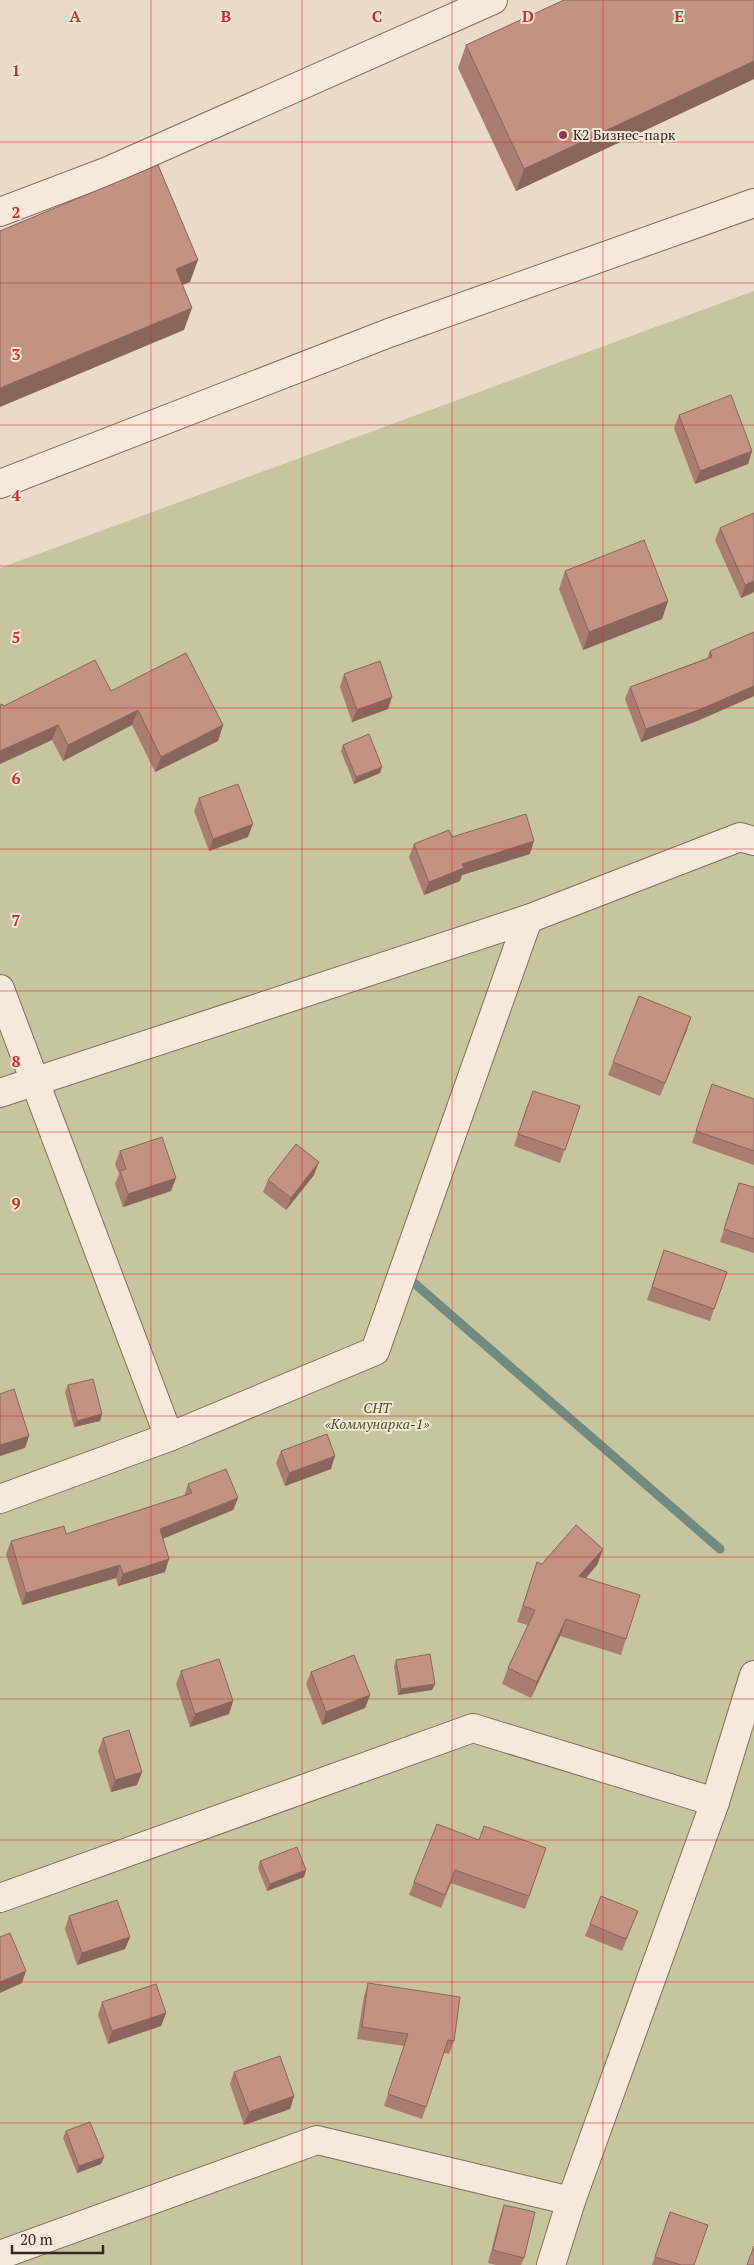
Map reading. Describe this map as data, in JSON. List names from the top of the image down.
{
  "parks": ["СНТ «Коммунарка-1»"],
  "places": ["К2 Бизнес-парк"],
  "scale_bar": "20 m",
  "grid": {
    "columns": [
      "A",
      "B",
      "C",
      "D",
      "E"
    ],
    "rows": [
      "1",
      "2",
      "3",
      "4",
      "5",
      "6",
      "7",
      "8",
      "9"
    ]
  }
}
